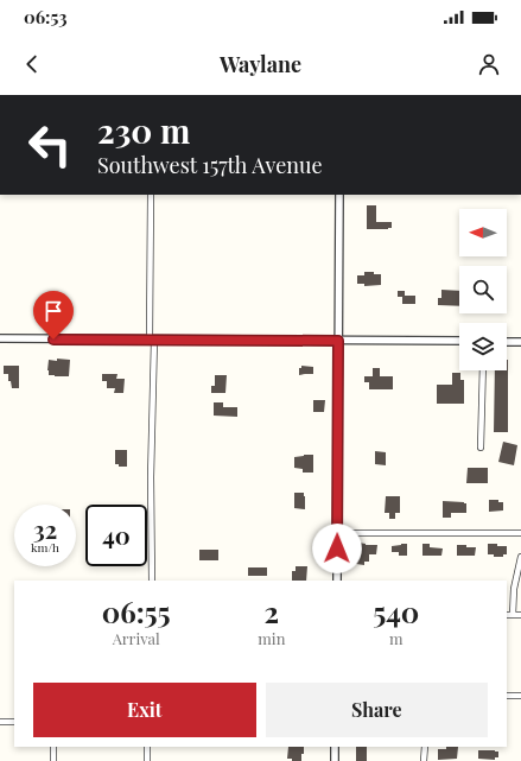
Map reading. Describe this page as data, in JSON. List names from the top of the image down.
{
  "north": "left",
  "page": {
    "status": "06:53",
    "header": "Waylane",
    "turn": ["230 m", "Southwest 157th Avenue"],
    "speed": "32 km/h",
    "limit": "40",
    "eta": [
      "06:55",
      "Arrival",
      "2",
      "min",
      "540",
      "m"
    ],
    "buttons": ["Exit", "Share"]
  }
}
